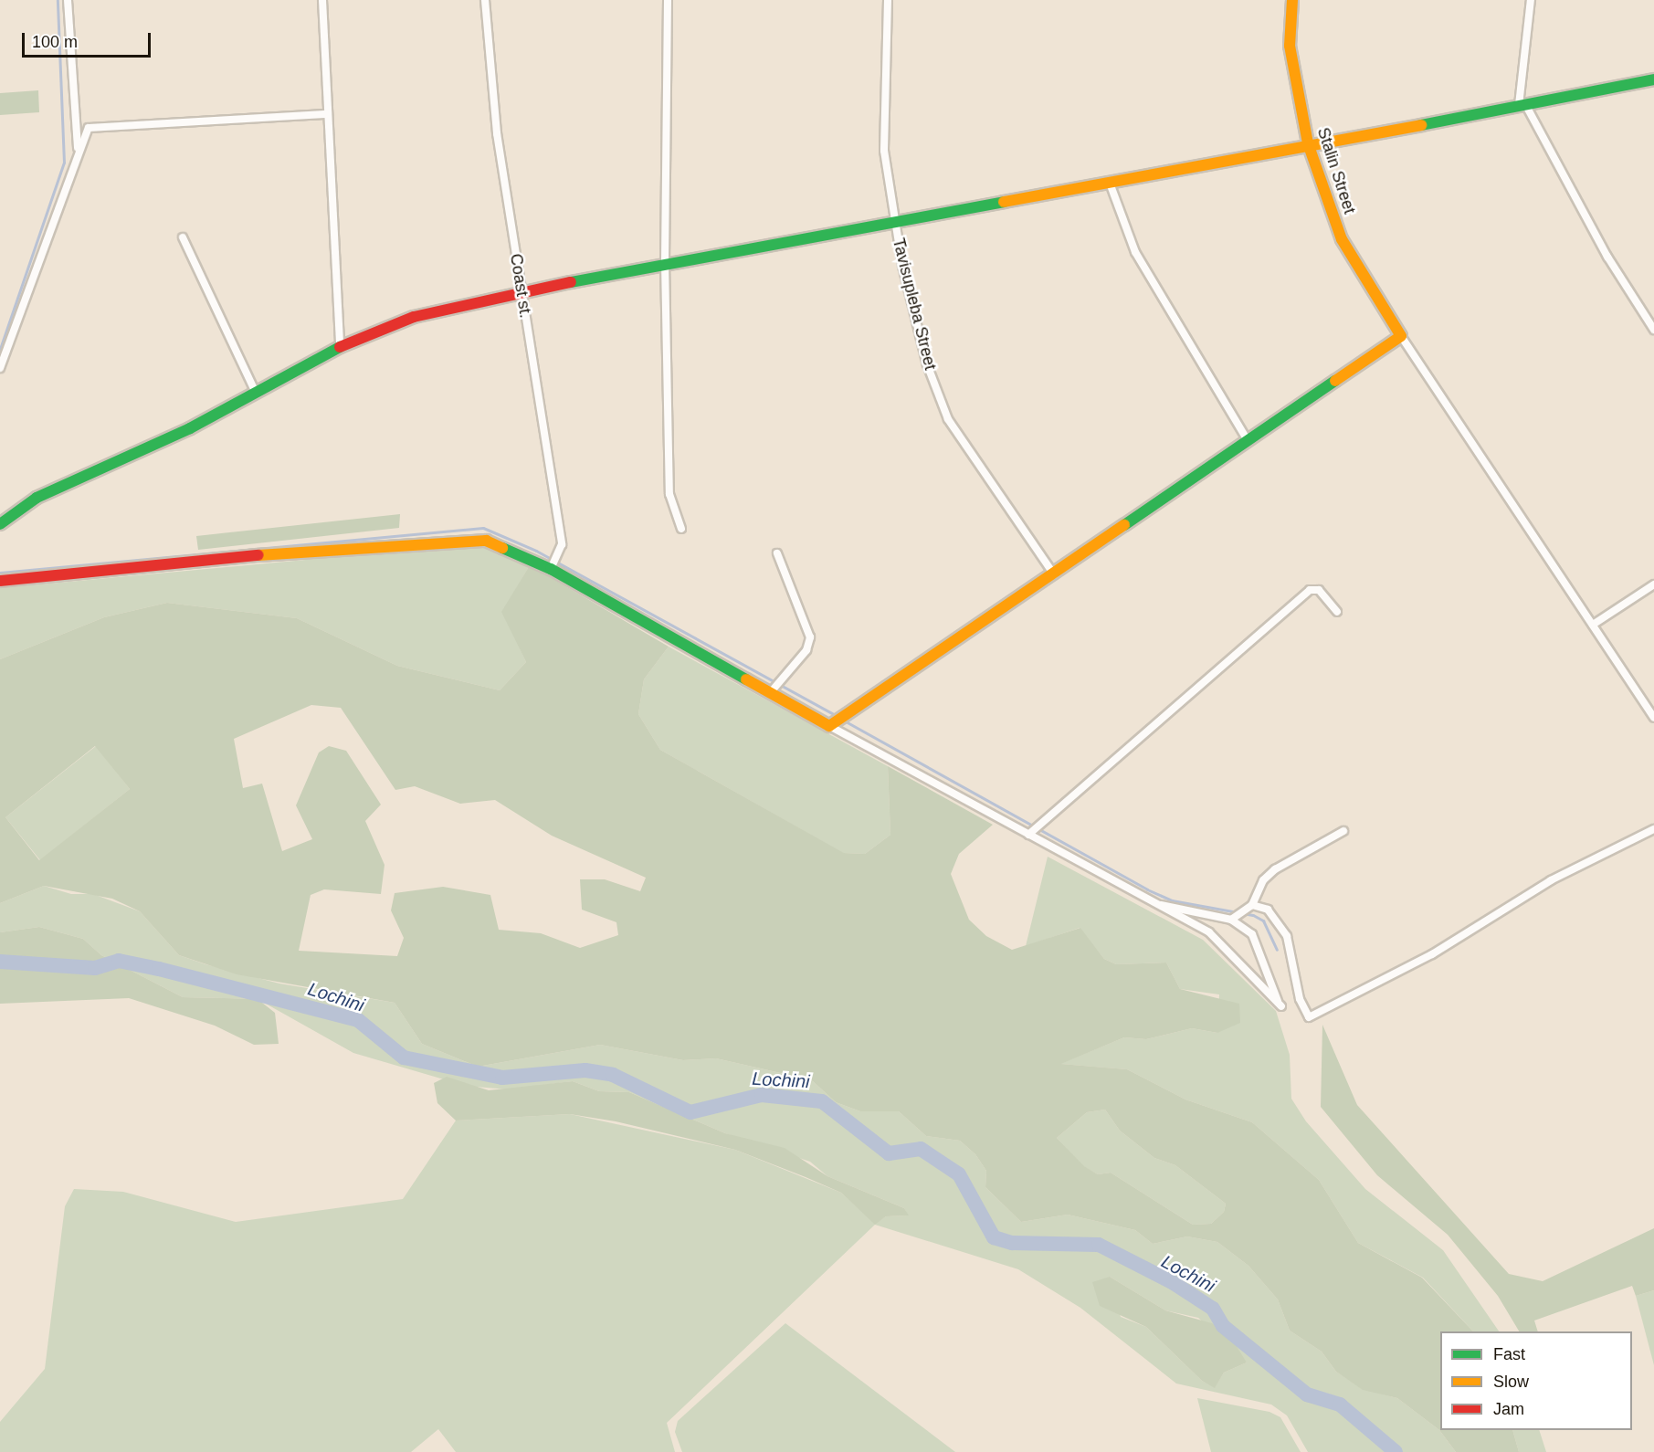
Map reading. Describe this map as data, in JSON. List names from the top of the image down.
{
  "streets": {
    "street": ["Stalin Street", "Coast st.", "Tavisupleba Street"]
  },
  "water": ["Lochini"],
  "legend": ["Fast", "Slow", "Jam"],
  "scale_bar": "100 m"
}
